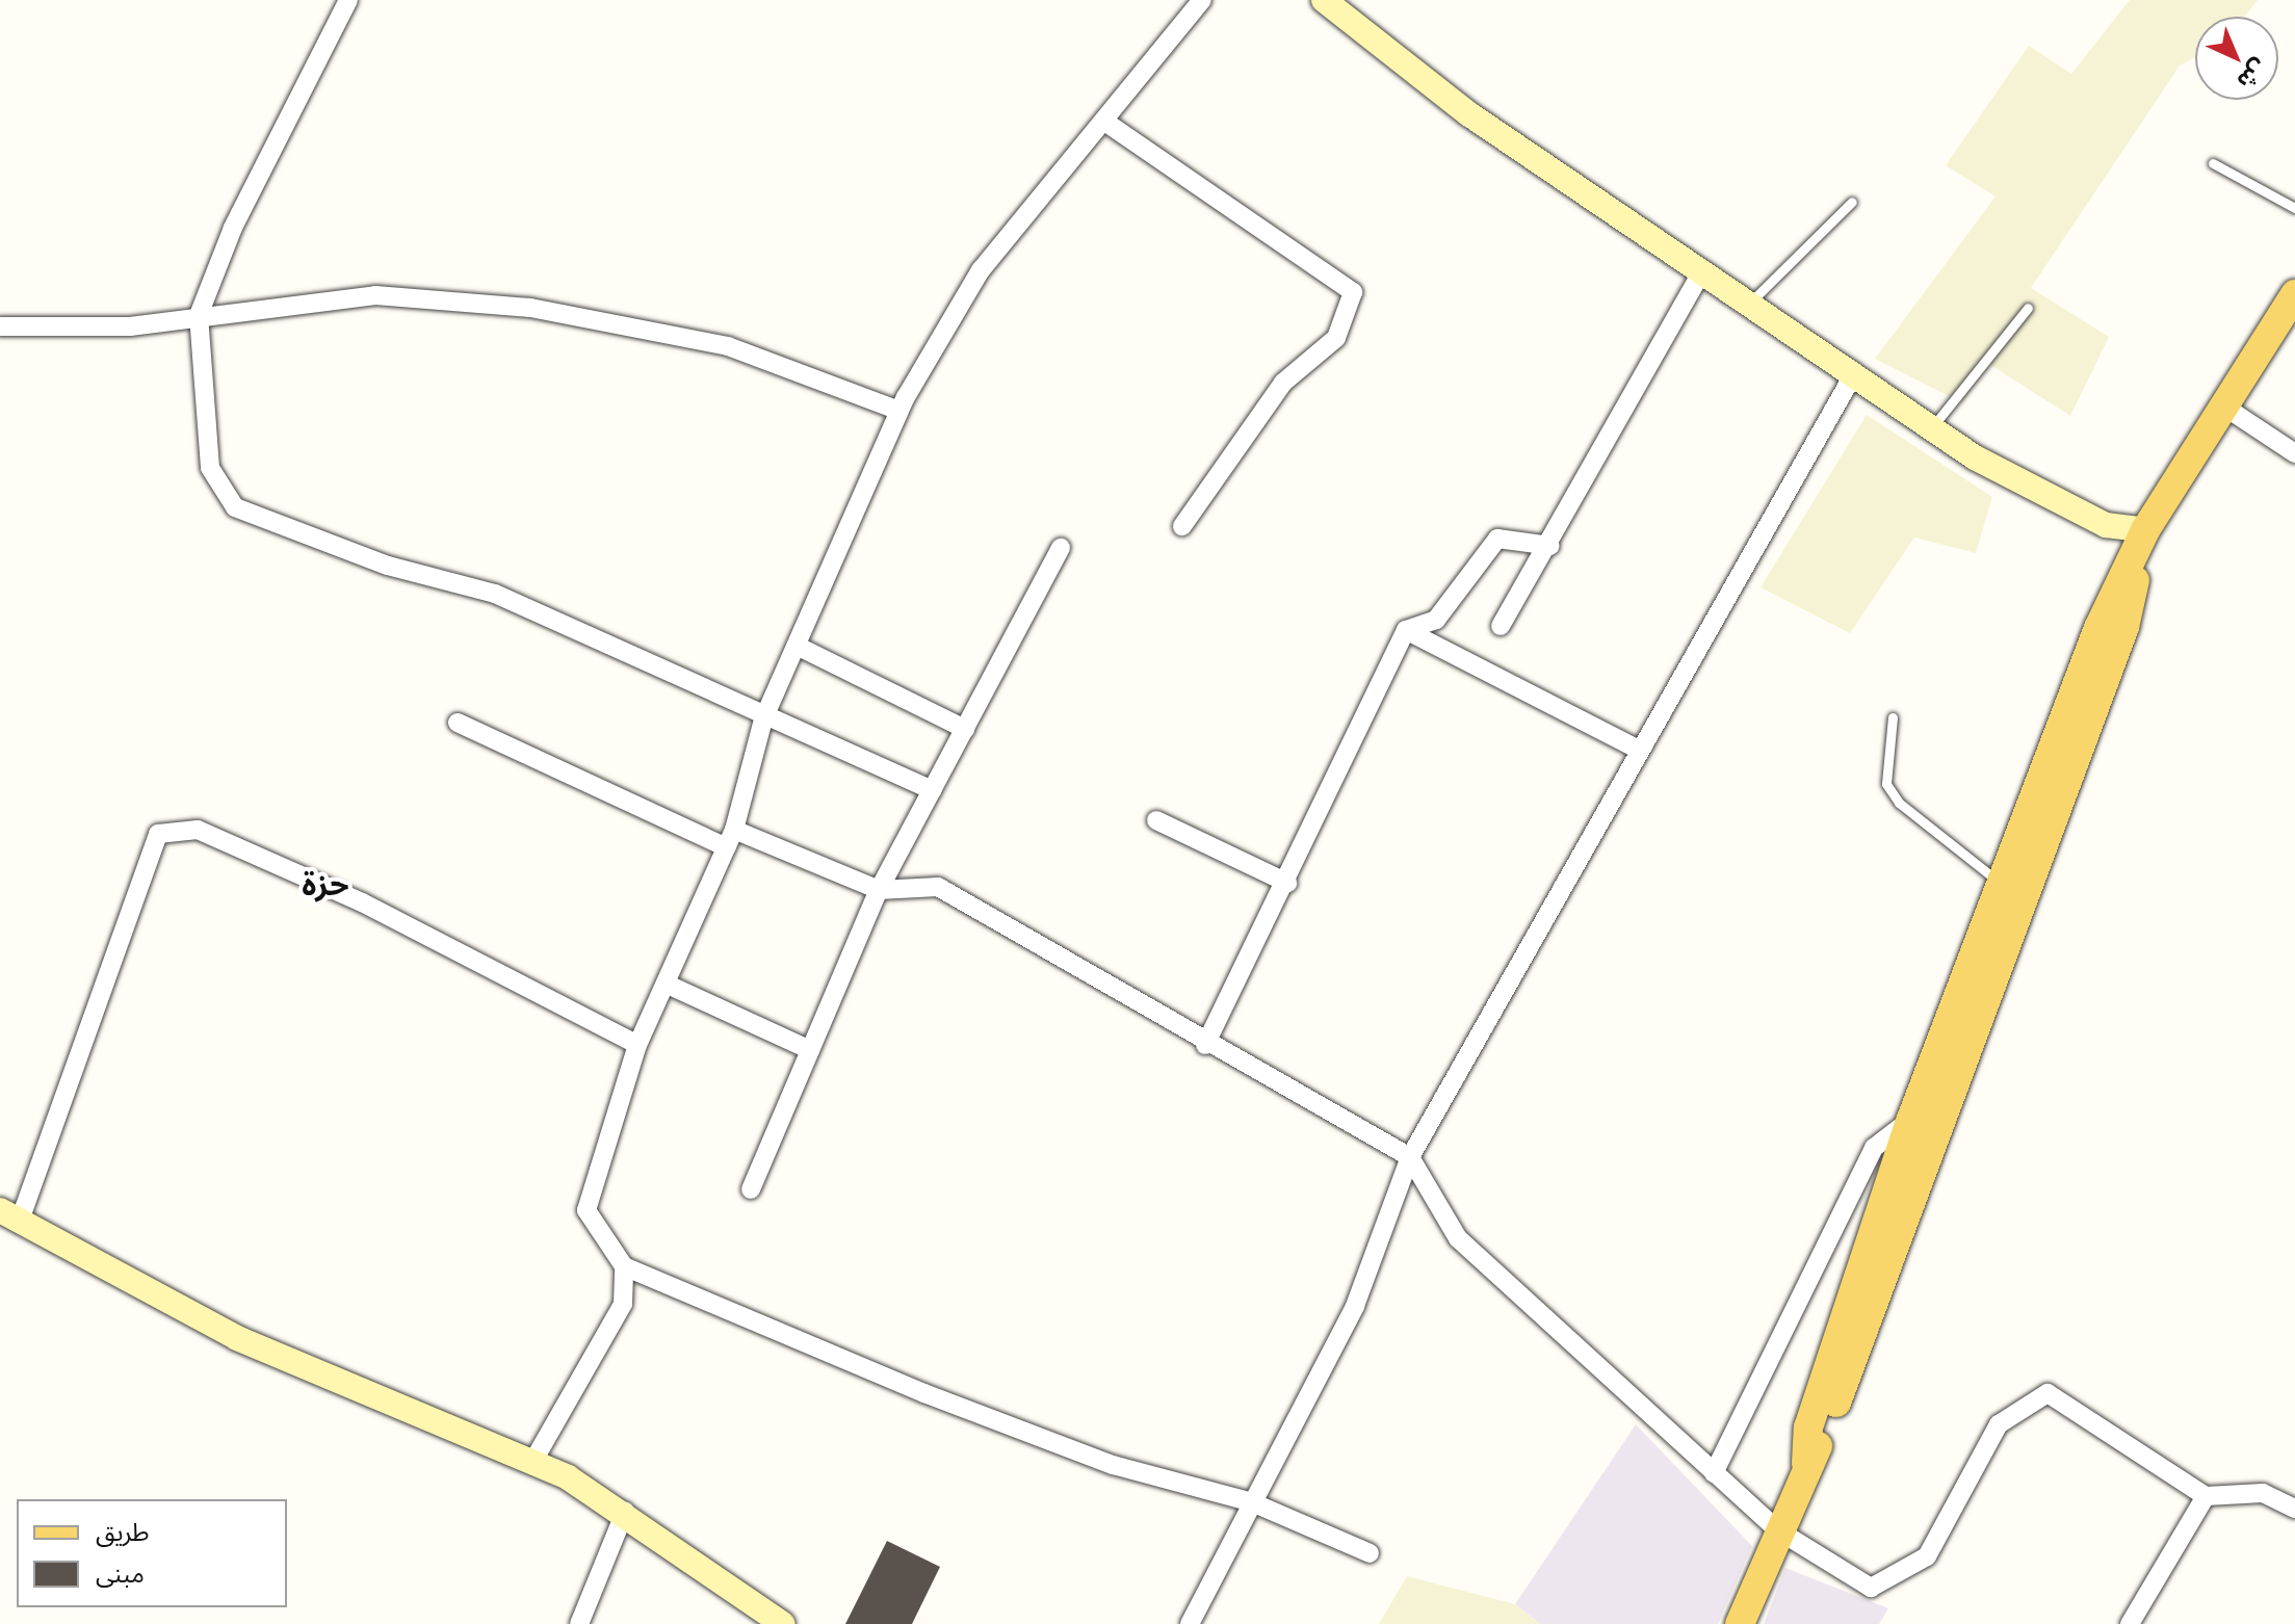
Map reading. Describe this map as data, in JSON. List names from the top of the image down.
{
  "districts": ["حزة"],
  "legend": ["طريق", "مبنى"],
  "north": "bottom right"
}
